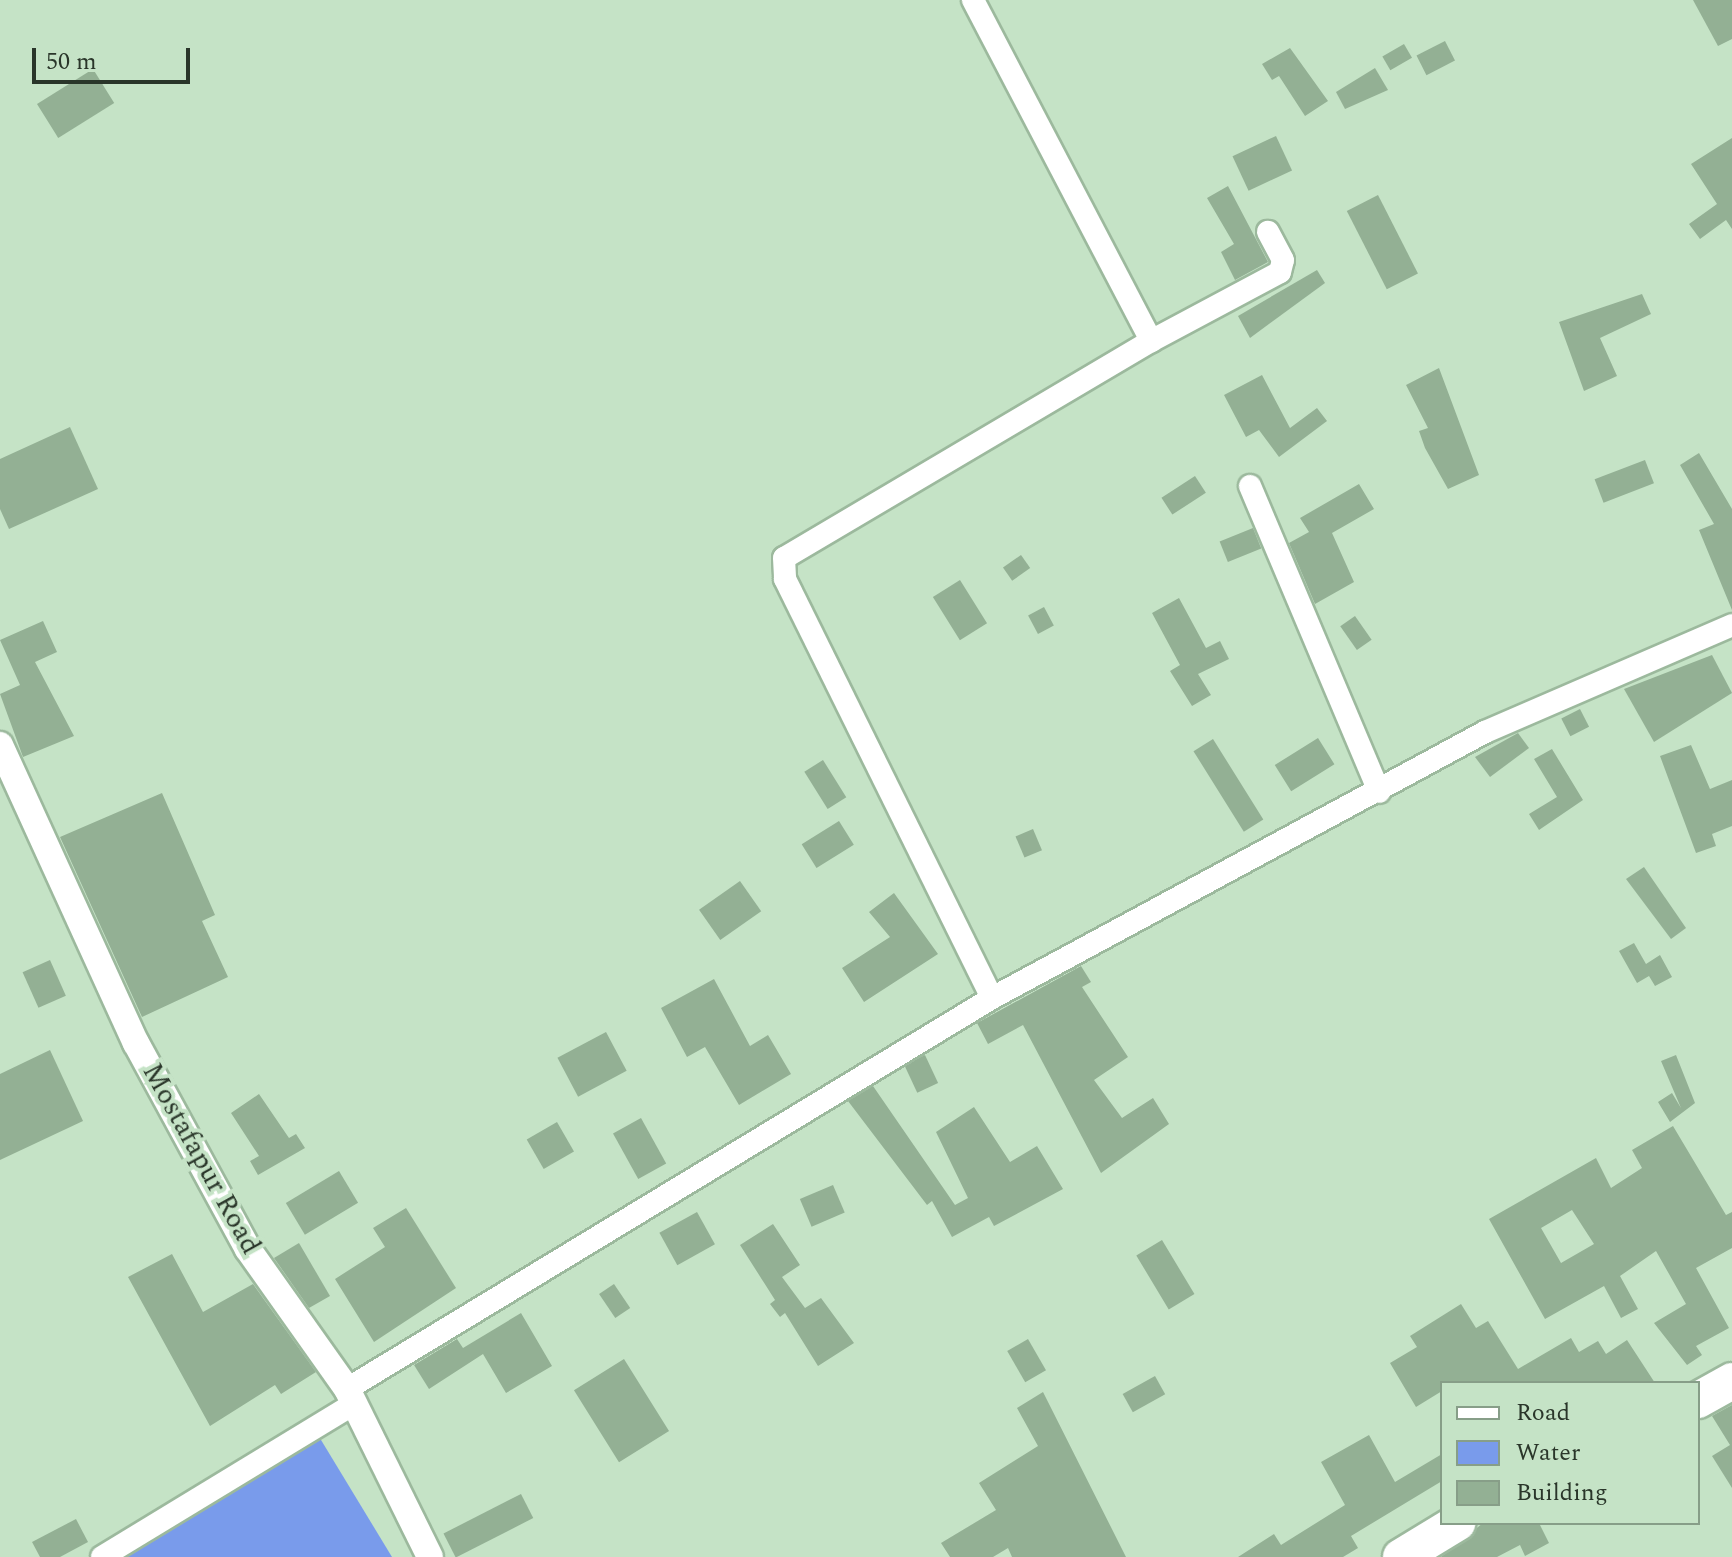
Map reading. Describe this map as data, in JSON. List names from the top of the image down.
{
  "streets": {
    "street": ["Mostafapur Road"]
  },
  "legend": ["Road", "Water", "Building"],
  "scale_bar": "50 m"
}
